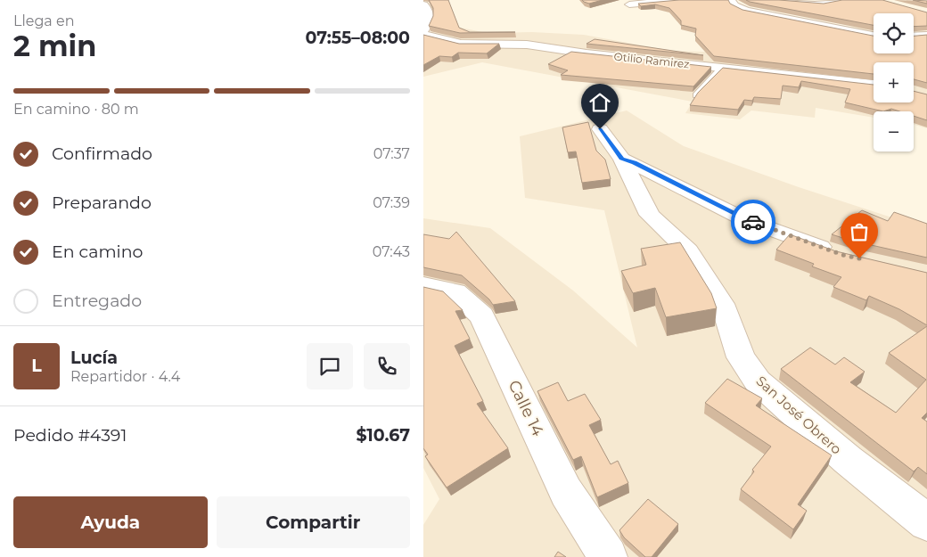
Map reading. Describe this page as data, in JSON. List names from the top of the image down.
{
  "streets": {
    "street": ["Otilio Ramirez", "Calle 14", "San José Obrero"]
  },
  "page": {
    "heading": ["2 min", "Llega en", "07:55–08:00"],
    "panel": [
      "Lucía",
      "Repartidor · 4.4",
      "Pedido #4391",
      "$10.67"
    ],
    "map_buttons": ["+", "−"],
    "bar": "En camino · 80 m",
    "list": [
      ["Confirmado", "07:37"],
      ["Preparando", "07:39"],
      ["En camino", "07:43"],
      "Entregado"
    ],
    "round": "L",
    "buttons": ["Ayuda", "Compartir"]
  }
}
